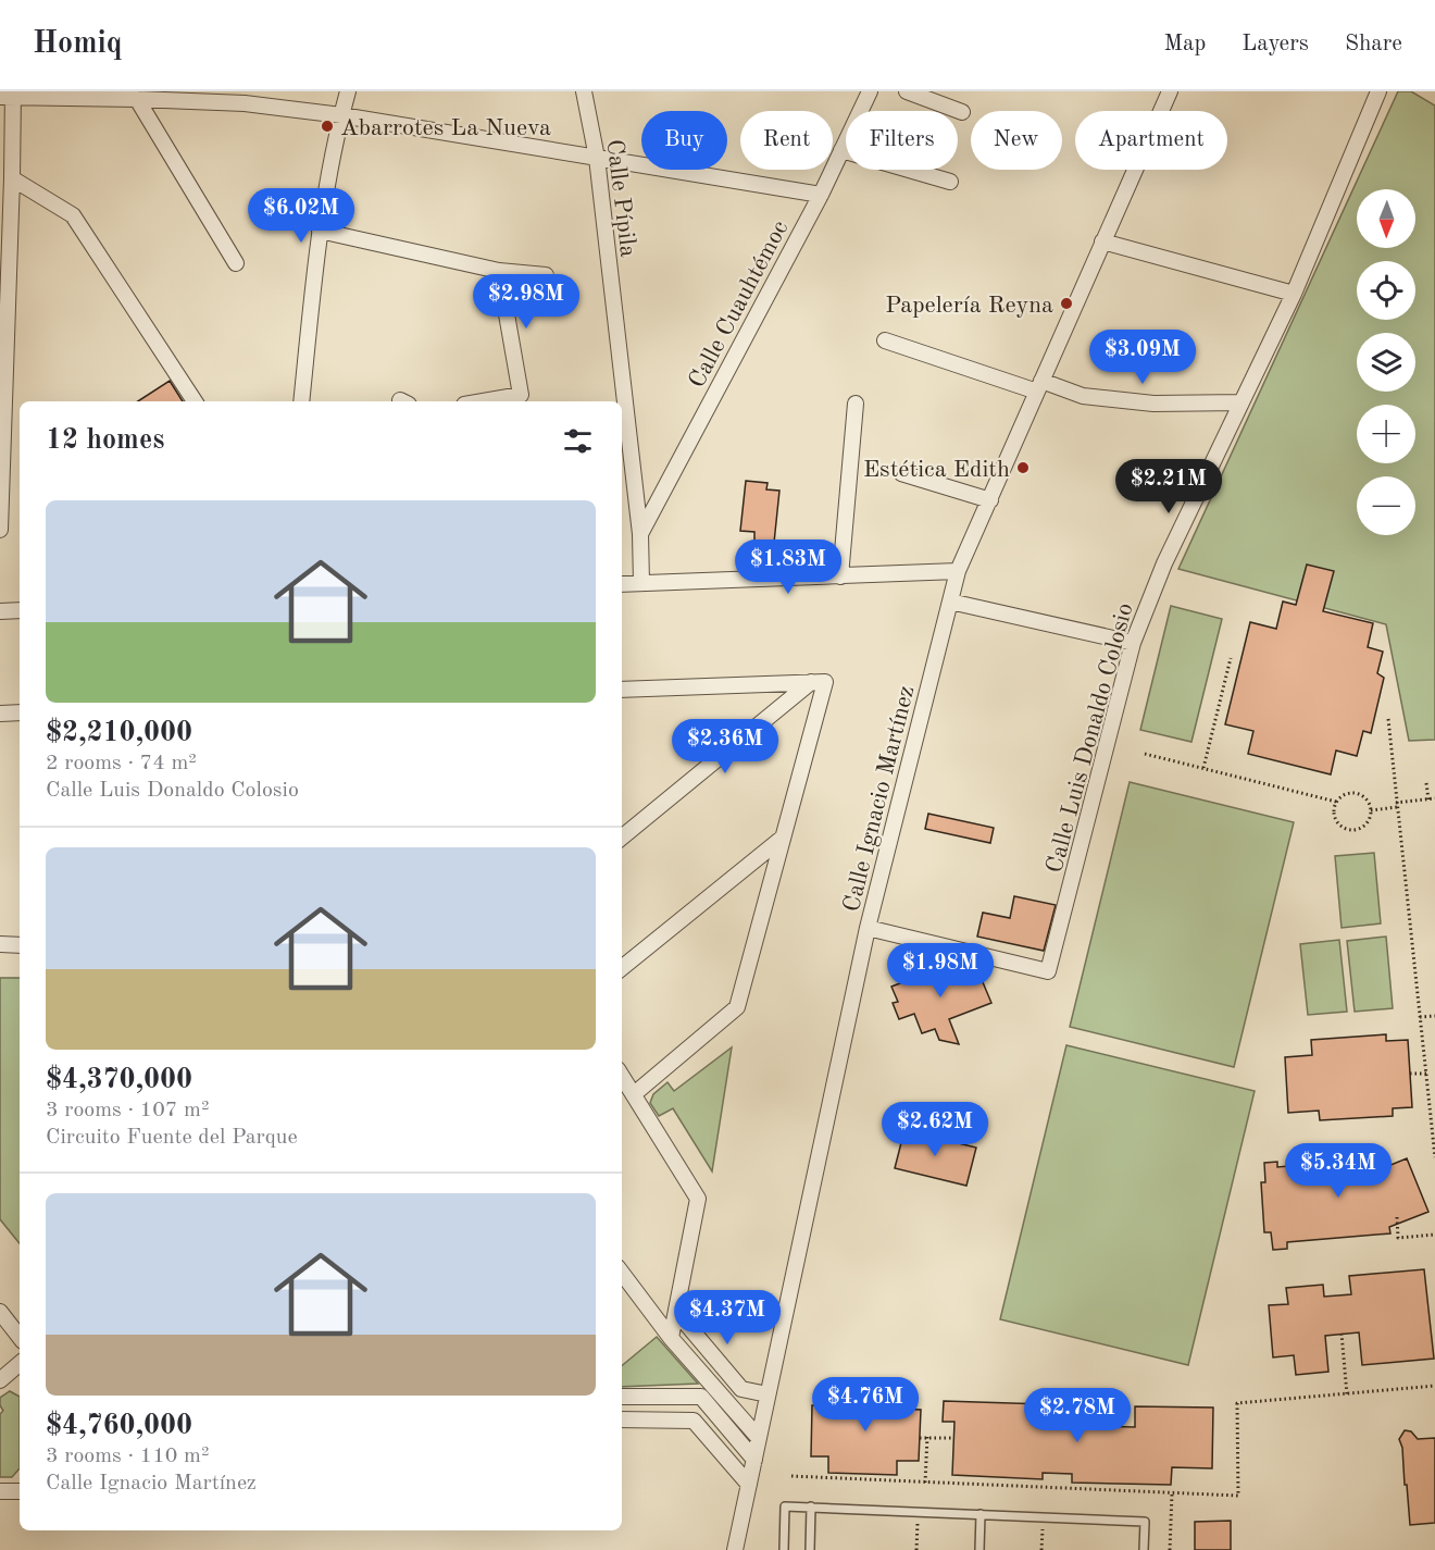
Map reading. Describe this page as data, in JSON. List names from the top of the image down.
{
  "streets": {
    "street": [
      "Calle Pípila",
      "Calle Cuauhtémoc",
      "Calle Luis Donaldo Colosio",
      "Calle Ignacio Martínez"
    ]
  },
  "crossings": [
    ["Calle Pípila", "Calle Cuauhtémoc"],
    ["Calle Luis Donaldo Colosio", "Calle Ignacio Martínez"]
  ],
  "places": ["Abarrotes La Nueva", "Papelería Reyna", "Estética Edith"],
  "north": "bottom",
  "page": {
    "header": "Homiq",
    "nav": ["Map", "Layers", "Share"],
    "chip": [
      "Buy",
      "Rent",
      "Filters",
      "New",
      "Apartment"
    ],
    "price": [
      "$6.02M",
      "$2.98M",
      "$3.09M",
      "$2.21M",
      "$1.83M",
      "$2.36M",
      "$1.98M",
      "$2.62M",
      "$5.34M",
      "$4.37M",
      "$4.76M",
      "$2.78M"
    ],
    "map_buttons": ["+", "−"],
    "heading": "12 homes",
    "list": [
      {
        "name": "$2,210,000",
        "note": "2 rooms · 74 m² · Calle Luis Donaldo Colosio"
      },
      {
        "name": "$4,370,000",
        "note": "3 rooms · 107 m² · Circuito Fuente del Parque"
      },
      {
        "name": "$4,760,000",
        "note": "3 rooms · 110 m² · Calle Ignacio Martínez"
      }
    ]
  }
}
